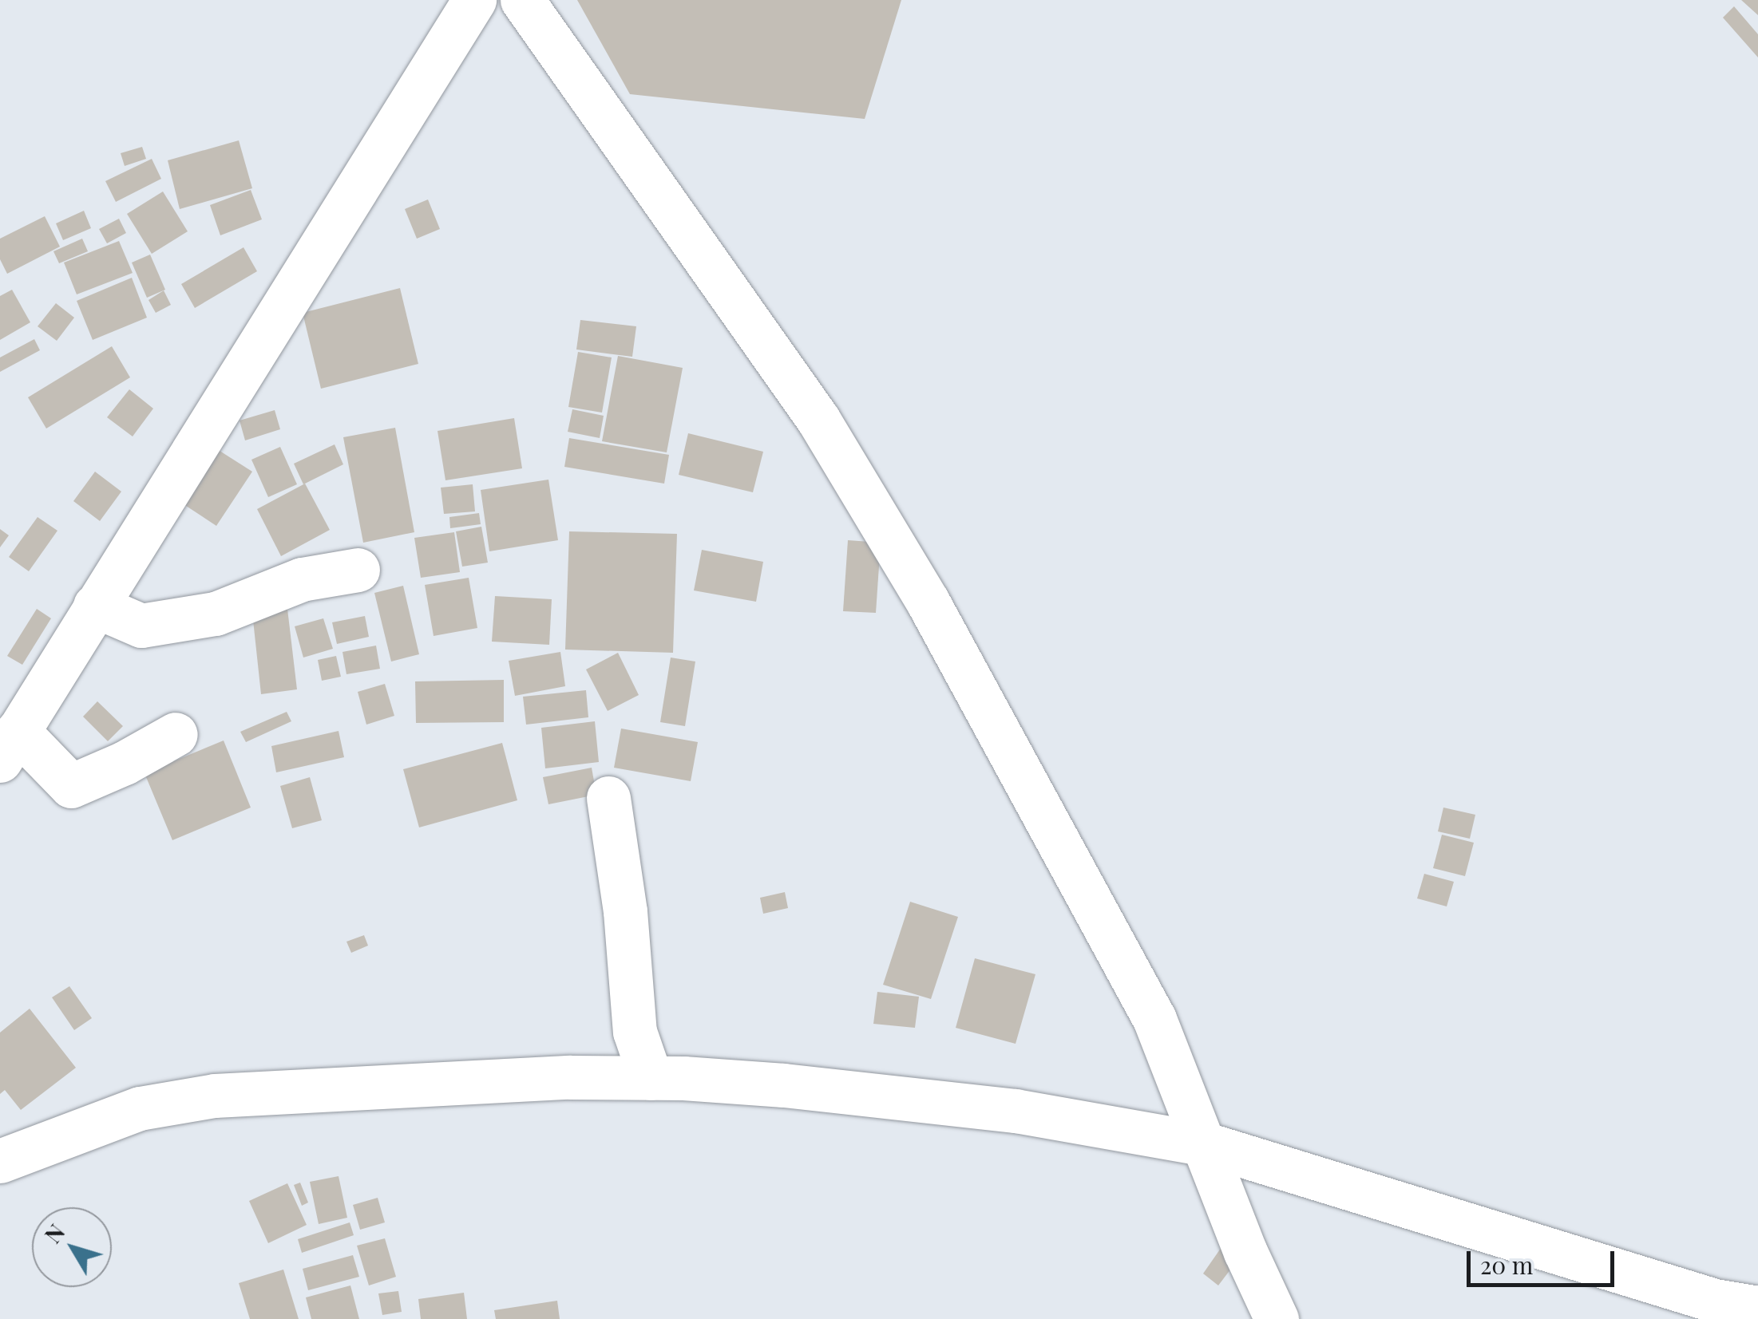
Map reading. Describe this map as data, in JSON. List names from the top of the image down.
{
  "scale_bar": "20 m",
  "north": "top left"
}
